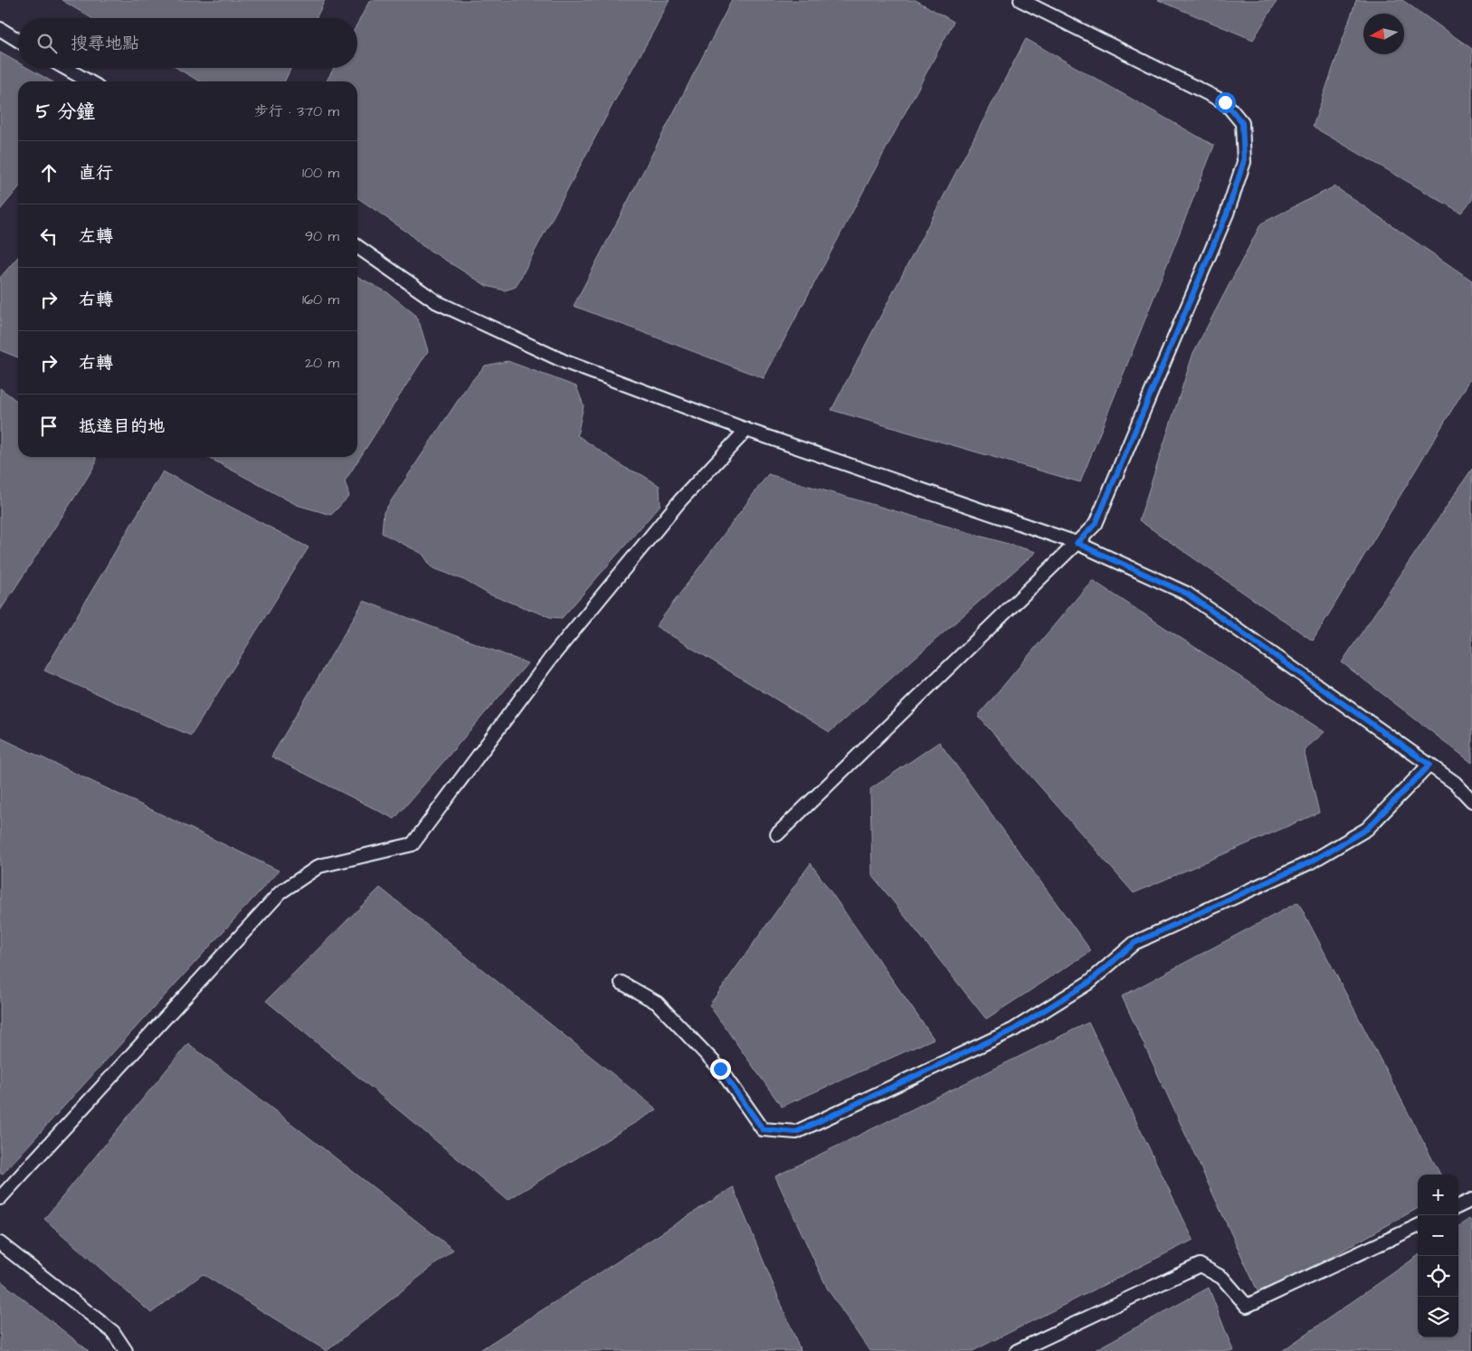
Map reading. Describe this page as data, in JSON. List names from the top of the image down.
{
  "north": "left",
  "page": {
    "search": "搜尋地點",
    "heading": ["5 分鐘", "步行 · 370 m"],
    "list": [
      ["直行", "100 m"],
      ["左轉", "90 m"],
      ["右轉", "160 m"],
      ["右轉", "20 m"],
      "抵達目的地"
    ],
    "map_buttons": ["+", "−"]
  }
}
